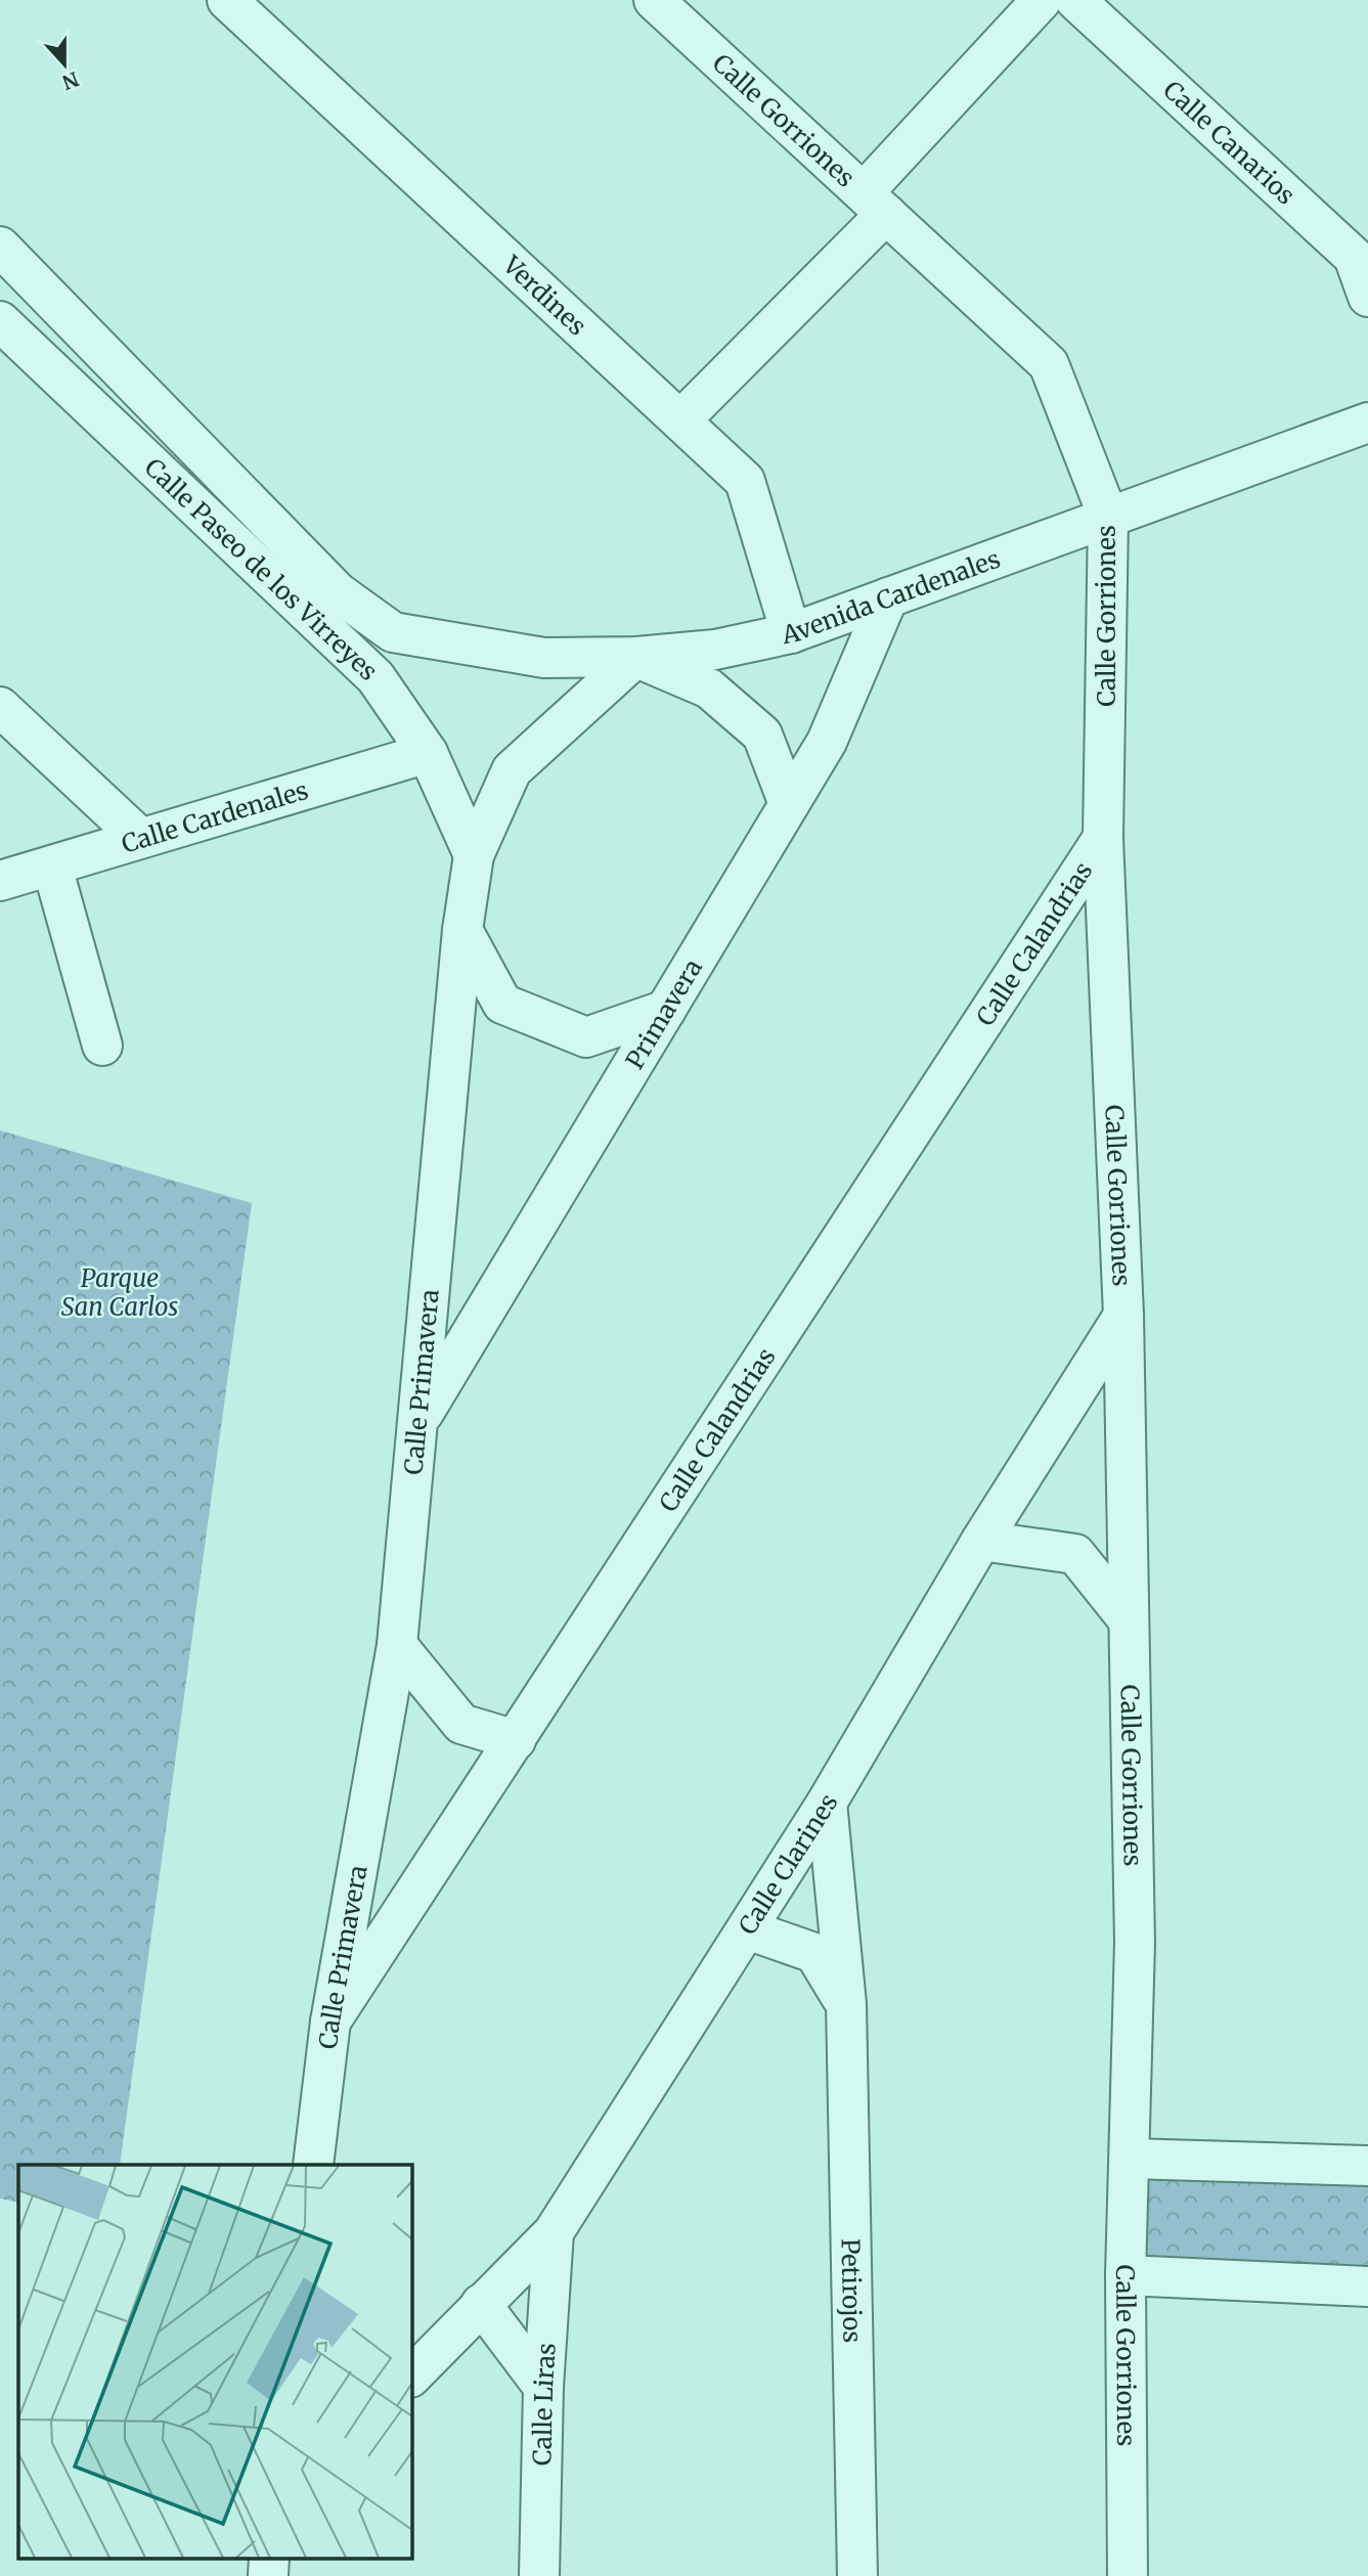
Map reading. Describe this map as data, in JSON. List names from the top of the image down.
{
  "streets": {
    "street": [
      "Calle Gorriones",
      "Calle Canarios",
      "Verdines",
      "Calle Paseo de los Virreyes",
      "Avenida Cardenales",
      "Calle Cardenales",
      "Calle Calandrias",
      "Primavera",
      "Calle Primavera",
      "Calle Clarines",
      "Petirojos",
      "Calle Liras"
    ]
  },
  "crossings": [
    ["Calle Gorriones", "Avenida Cardenales"],
    ["Calle Gorriones", "Calle Calandrias"],
    ["Calle Gorriones", "Calle Clarines"],
    ["Verdines", "Avenida Cardenales"],
    ["Calle Paseo de los Virreyes", "Avenida Cardenales"],
    ["Calle Paseo de los Virreyes", "Calle Cardenales"],
    ["Calle Paseo de los Virreyes", "Calle Primavera"],
    ["Avenida Cardenales", "Primavera"],
    ["Avenida Cardenales", "Calle Primavera"],
    ["Calle Calandrias", "Calle Primavera"],
    ["Primavera", "Calle Primavera"],
    ["Calle Clarines", "Petirojos"],
    ["Calle Clarines", "Calle Liras"]
  ],
  "parks": ["Parque San Carlos"],
  "north": "bottom"
}
